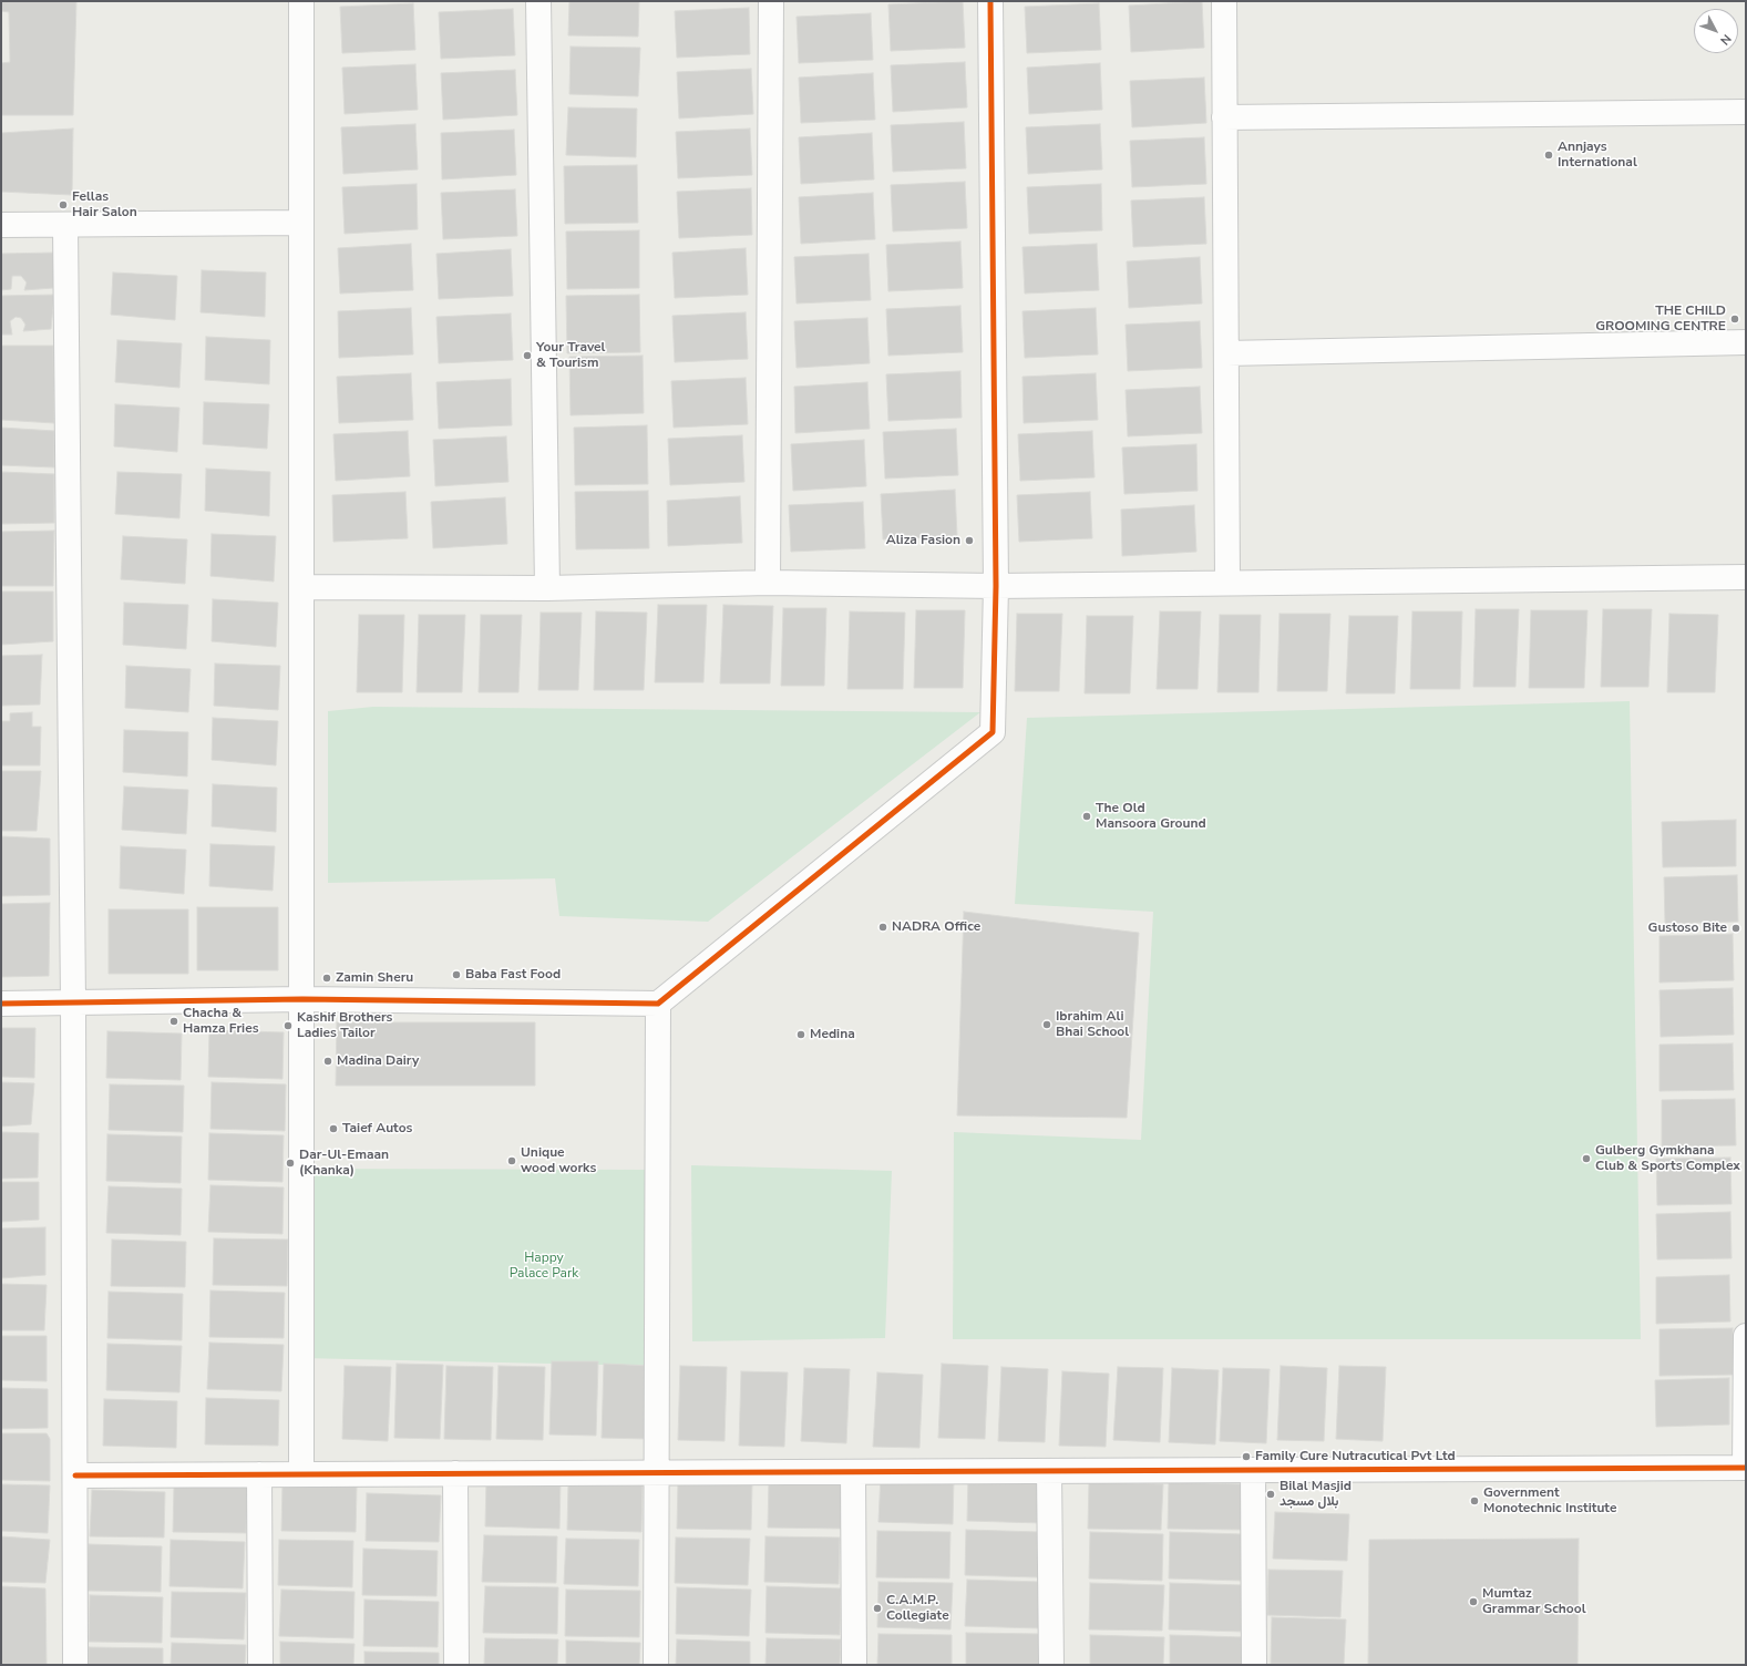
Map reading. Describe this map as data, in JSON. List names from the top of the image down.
{
  "parks": ["Happy Palace Park"],
  "places": [
    "Annjays International",
    "Fellas Hair Salon",
    "THE CHILD GROOMING CENTRE",
    "Your Travel & Tourism",
    "Aliza Fasion",
    "The Old Mansoora Ground",
    "NADRA Office",
    "Gustoso Bite",
    "Baba Fast Food",
    "Zamin Sheru",
    "Chacha & Hamza Fries",
    "Ibrahim Ali Bhai School",
    "Kashif Brothers Ladies Tailor",
    "Medina",
    "Madina Dairy",
    "Taief Autos",
    "Gulberg Gymkhana Club & Sports Complex",
    "Unique wood works",
    "Dar-Ul-Emaan (Khanka)",
    "Family Cure Nutracutical Pvt Ltd",
    "Bilal Masjid بلال مسجد",
    "Government Monotechnic Institute",
    "Mumtaz Grammar School",
    "C.A.M.P. Collegiate"
  ],
  "north": "bottom right"
}
